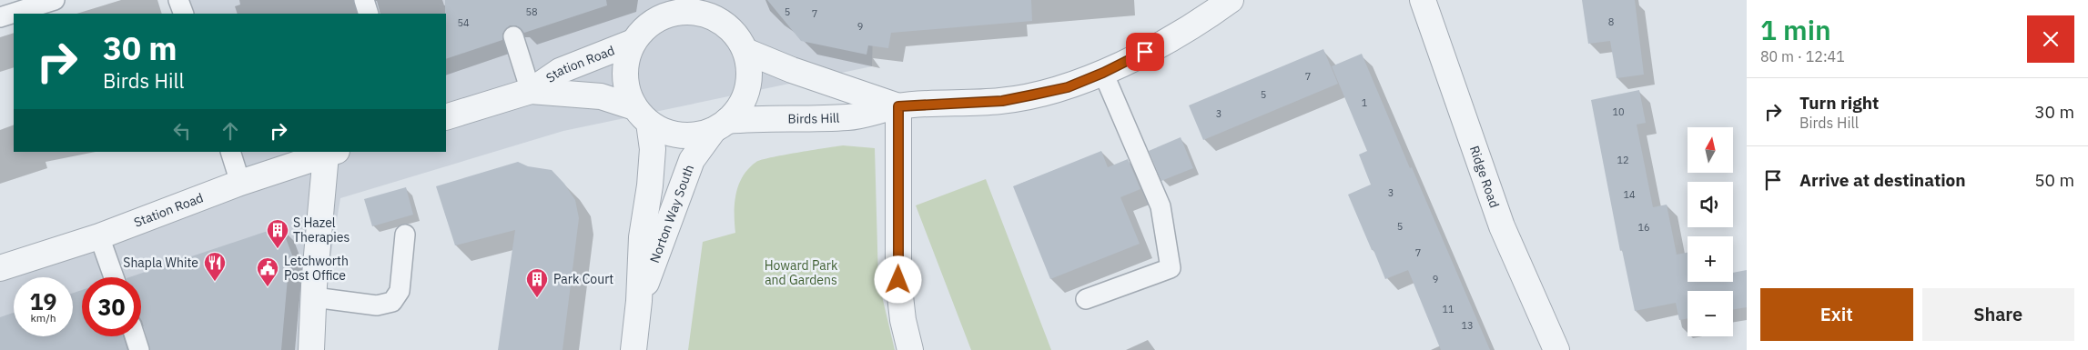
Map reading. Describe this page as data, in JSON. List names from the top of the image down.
{
  "streets": {
    "street": [
      "Station Road",
      "Birds Hill",
      "Ridge Road",
      "Norton Way South"
    ]
  },
  "crossings": [
    ["Station Road", "Birds Hill"],
    ["Station Road", "Norton Way South"],
    ["Birds Hill", "Norton Way South"]
  ],
  "parks": ["Howard Park and Gardens"],
  "places": {
    "building": ["S Hazel Therapies", "Park Court"],
    "restaurant": ["Shapla White"],
    "public building": ["Letchworth Post Office"]
  },
  "house_numbers": [
    "58",
    "5",
    "7",
    "8",
    "54",
    "9",
    "7",
    "5",
    "1",
    "10",
    "3",
    "12",
    "3",
    "14",
    "5",
    "16",
    "7",
    "9",
    "11",
    "13"
  ],
  "north": "top",
  "page": {
    "heading": ["1 min", "80 m · 12:41"],
    "turn": ["30 m", "Birds Hill"],
    "list": [
      {
        "name": "Turn right",
        "note": "Birds Hill",
        "value": "30 m"
      },
      {
        "name": "Arrive at destination",
        "value": "50 m"
      }
    ],
    "map_buttons": ["+", "−"],
    "speed": "19 km/h",
    "limit": "30",
    "buttons": ["Exit", "Share"]
  }
}
